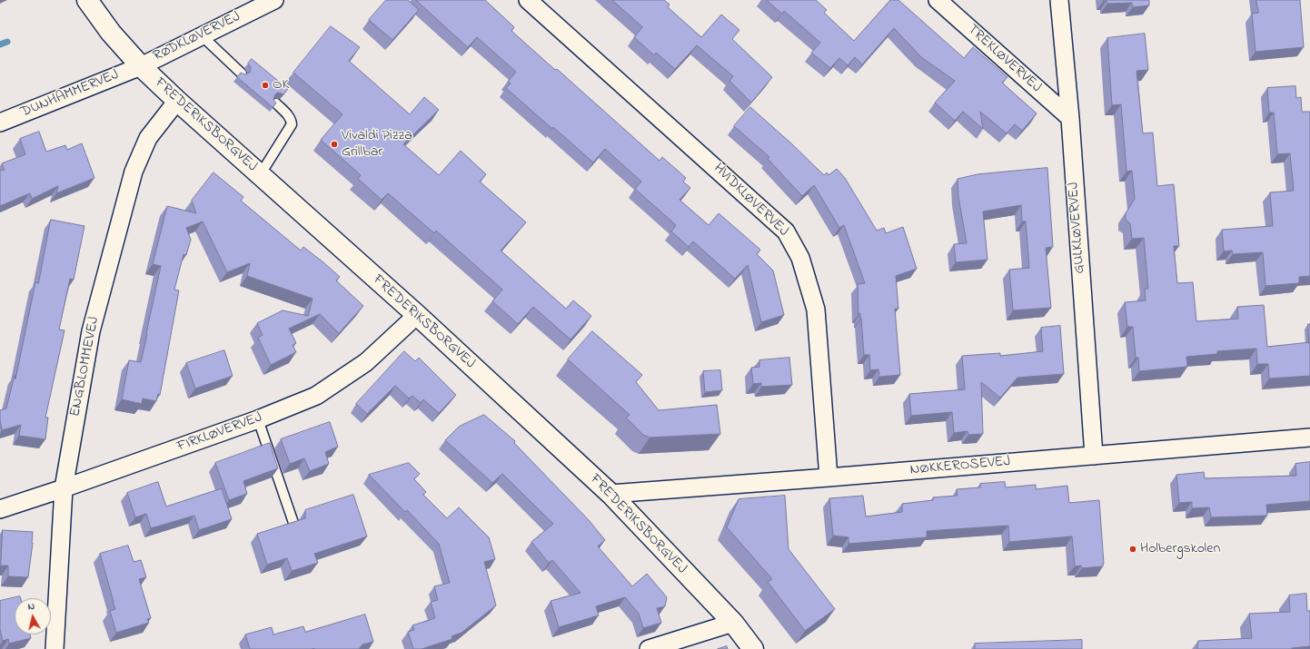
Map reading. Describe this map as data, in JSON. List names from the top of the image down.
{
  "streets": {
    "street": [
      "RØDKLØVERVEJ",
      "TREKLØVERVEJ",
      "DUNHAMMERVEJ",
      "FREDERIKSBORGVEJ",
      "HVIDKLØVERVEJ",
      "GULKLØVERVEJ",
      "ENGBLOMMEVEJ",
      "FIRKLØVERVEJ",
      "NØKKEROSEVEJ"
    ]
  },
  "crossings": [
    ["RØDKLØVERVEJ", "DUNHAMMERVEJ"],
    ["RØDKLØVERVEJ", "FREDERIKSBORGVEJ"],
    ["TREKLØVERVEJ", "GULKLØVERVEJ"],
    ["DUNHAMMERVEJ", "FREDERIKSBORGVEJ"],
    ["FREDERIKSBORGVEJ", "ENGBLOMMEVEJ"],
    ["FREDERIKSBORGVEJ", "FIRKLØVERVEJ"],
    ["FREDERIKSBORGVEJ", "NØKKEROSEVEJ"],
    ["HVIDKLØVERVEJ", "NØKKEROSEVEJ"],
    ["GULKLØVERVEJ", "NØKKEROSEVEJ"],
    ["ENGBLOMMEVEJ", "FIRKLØVERVEJ"]
  ],
  "places": ["OK", "Vivaldi Pizza Grillbar", "Holbergskolen"],
  "north": "top"
}
